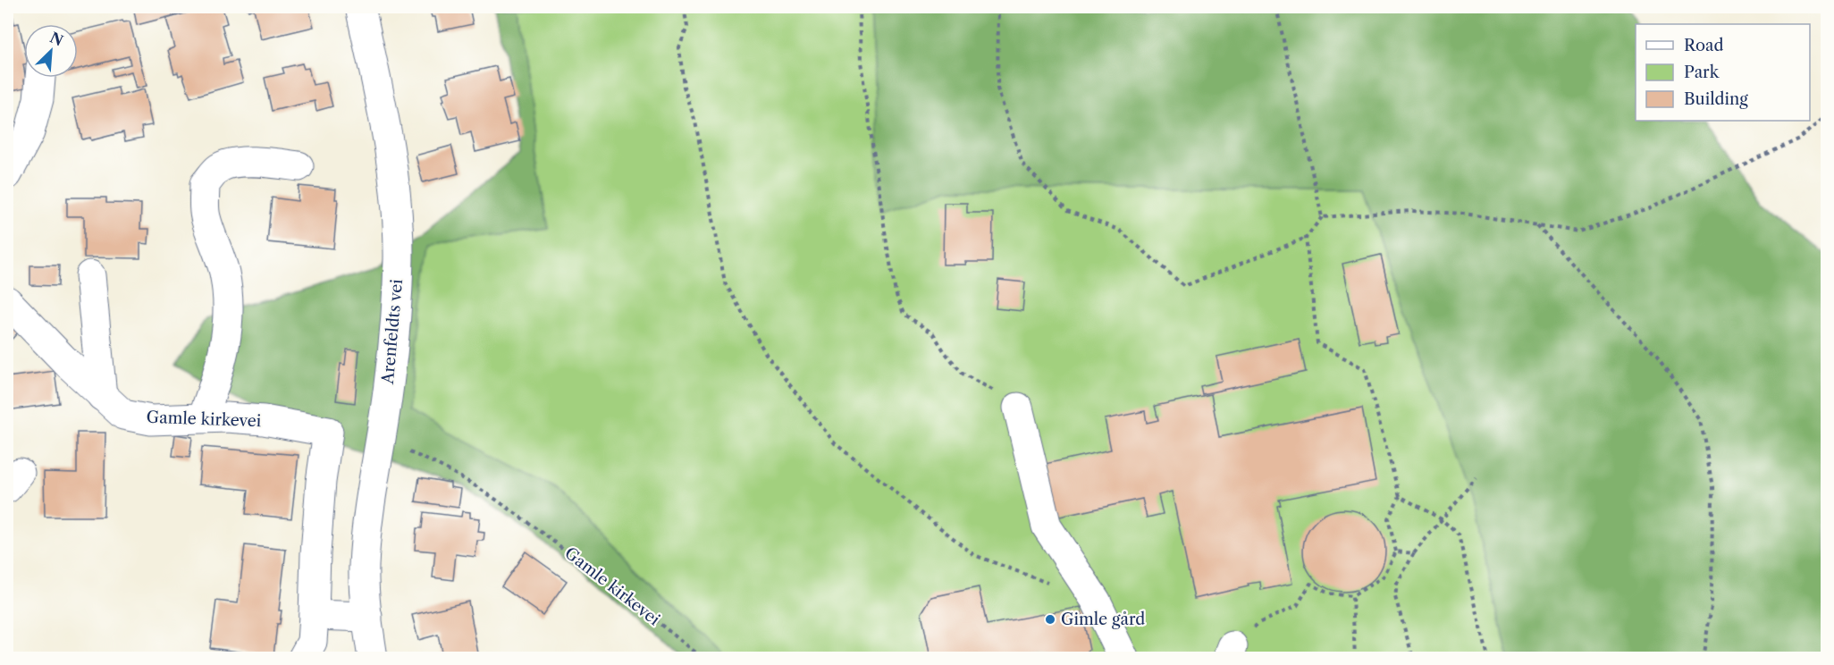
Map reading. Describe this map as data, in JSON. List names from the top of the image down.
{
  "streets": {
    "street": ["Arenfeldts vei", "Gamle kirkevei"]
  },
  "crossings": [
    ["Arenfeldts vei", "Gamle kirkevei"]
  ],
  "places": ["Gimle gård"],
  "legend": ["Road", "Park", "Building"],
  "north": "top right"
}
